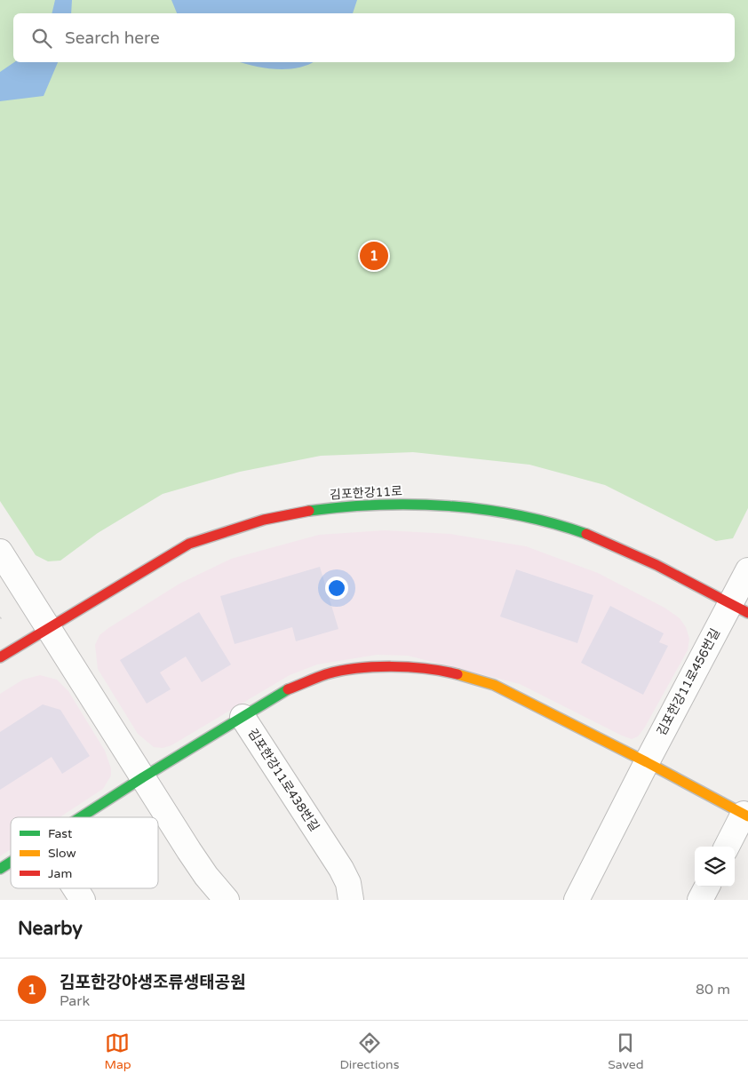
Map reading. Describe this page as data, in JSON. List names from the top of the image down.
{
  "streets": {
    "street": ["김포한강11로", "김포한강11로456번길", "김포한강11로438번길"]
  },
  "crossings": [
    ["김포한강11로", "김포한강11로456번길"]
  ],
  "legend": ["Fast", "Slow", "Jam"],
  "page": {
    "search": "Search here",
    "pins": "1",
    "heading": "Nearby",
    "list": [
      {
        "mark": "1",
        "name": "김포한강야생조류생태공원",
        "note": "Park",
        "value": "80 m"
      }
    ],
    "nav": ["Map", "Directions", "Saved"]
  }
}
